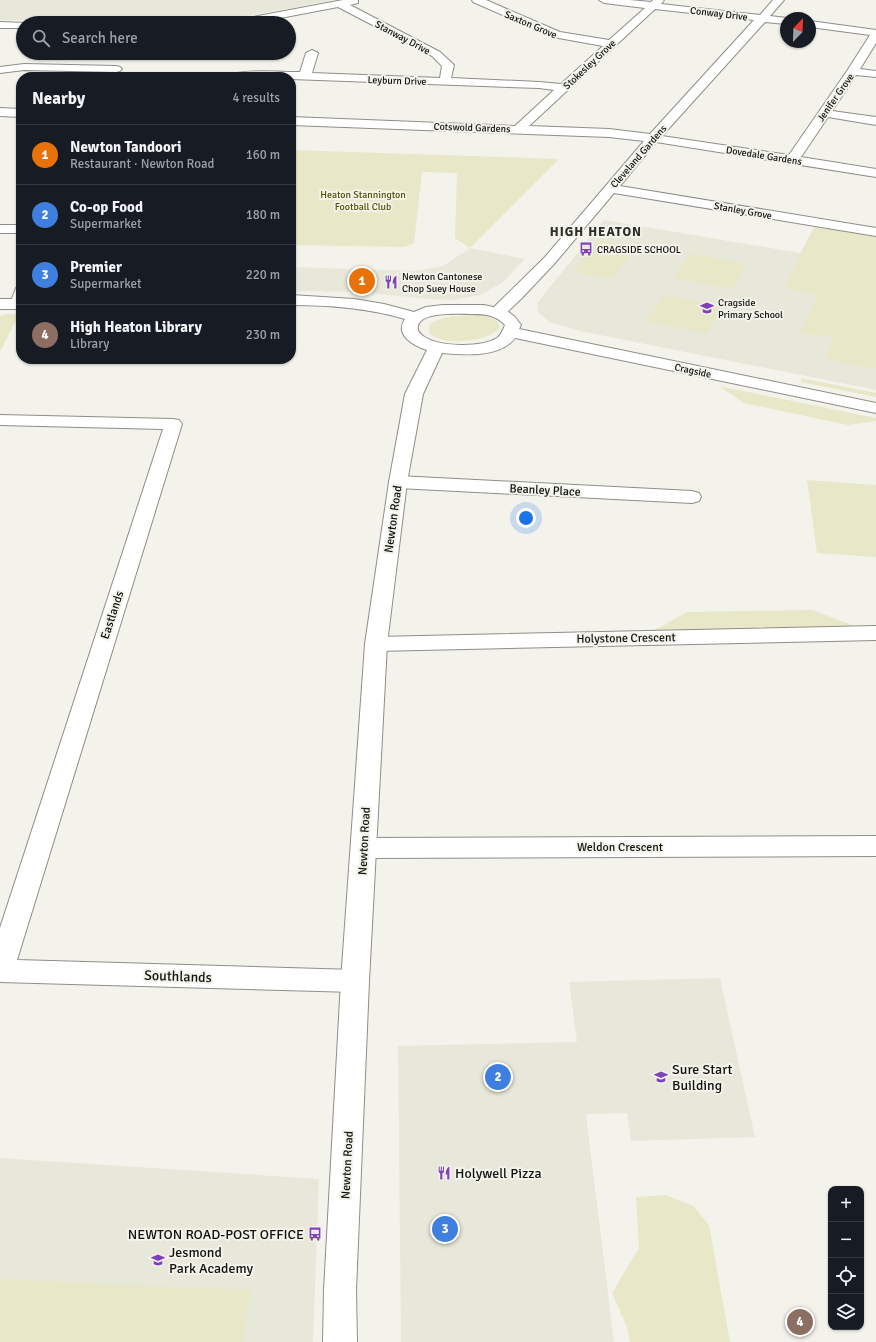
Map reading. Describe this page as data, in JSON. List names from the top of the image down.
{
  "streets": {
    "street": [
      "Conway Drive",
      "Saxton Grove",
      "Stanway Drive",
      "Stokesley Grove",
      "Leyburn Drive",
      "Jenifer Grove",
      "Cotswold Gardens",
      "Dovedale Gardens",
      "Cleveland Gardens",
      "Stanley Grove",
      "Cragside",
      "Beanley Place",
      "Newton Road",
      "Eastlands",
      "Holystone Crescent",
      "Weldon Crescent",
      "Southlands"
    ]
  },
  "crossings": [
    ["Conway Drive", "Stokesley Grove"],
    ["Conway Drive", "Cleveland Gardens"],
    ["Saxton Grove", "Stokesley Grove"],
    ["Stanway Drive", "Leyburn Drive"],
    ["Stokesley Grove", "Leyburn Drive"],
    ["Stokesley Grove", "Cotswold Gardens"],
    ["Jenifer Grove", "Dovedale Gardens"],
    ["Cotswold Gardens", "Dovedale Gardens"],
    ["Cotswold Gardens", "Cleveland Gardens"],
    ["Dovedale Gardens", "Cleveland Gardens"],
    ["Cleveland Gardens", "Stanley Grove"],
    ["Beanley Place", "Newton Road"],
    ["Newton Road", "Holystone Crescent"],
    ["Newton Road", "Weldon Crescent"],
    ["Newton Road", "Southlands"],
    ["Eastlands", "Southlands"]
  ],
  "districts": ["HIGH HEATON"],
  "parks": ["Heaton Stannington Football Club"],
  "places": {
    "bus stop": ["CRAGSIDE SCHOOL", "NEWTON ROAD-POST OFFICE"],
    "restaurant": ["Newton Cantonese Chop Suey House", "Holywell Pizza"],
    "school or university": ["Cragside Primary School", "Sure Start Building", "Jesmond Park Academy"]
  },
  "north": "top right",
  "page": {
    "search": "Search here",
    "heading": ["Nearby", "4 results"],
    "list": [
      {
        "mark": "1",
        "name": "Newton Tandoori",
        "note": "Restaurant · Newton Road",
        "value": "160 m"
      },
      {
        "mark": "2",
        "name": "Co-op Food",
        "note": "Supermarket",
        "value": "180 m"
      },
      {
        "mark": "3",
        "name": "Premier",
        "note": "Supermarket",
        "value": "220 m"
      },
      {
        "mark": "4",
        "name": "High Heaton Library",
        "note": "Library",
        "value": "230 m"
      }
    ],
    "pins": [
      "1",
      "2",
      "3",
      "4"
    ],
    "map_buttons": ["+", "−"]
  }
}
